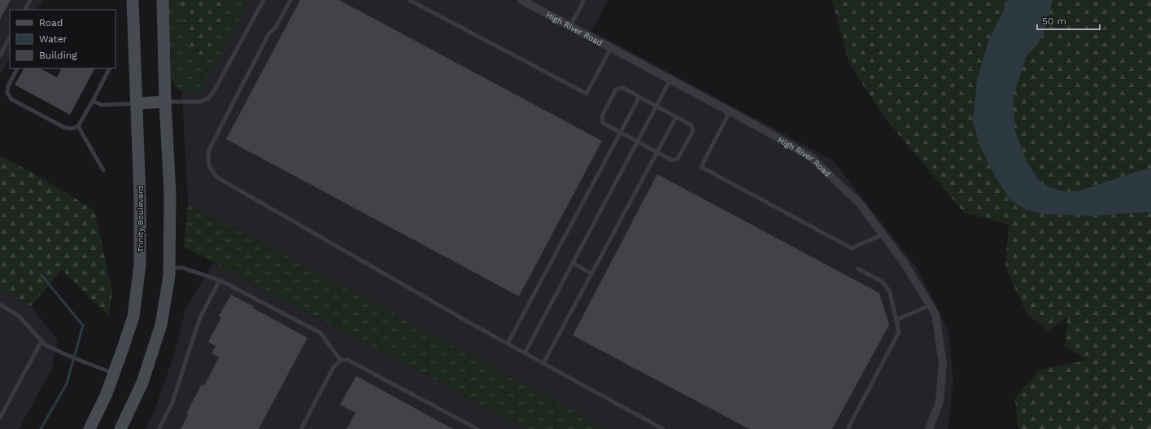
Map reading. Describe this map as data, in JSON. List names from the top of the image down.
{
  "streets": {
    "main road": ["Trinity Boulevard"],
    "street": ["High River Road"]
  },
  "legend": ["Road", "Water", "Building"],
  "scale_bar": "50 m"
}
